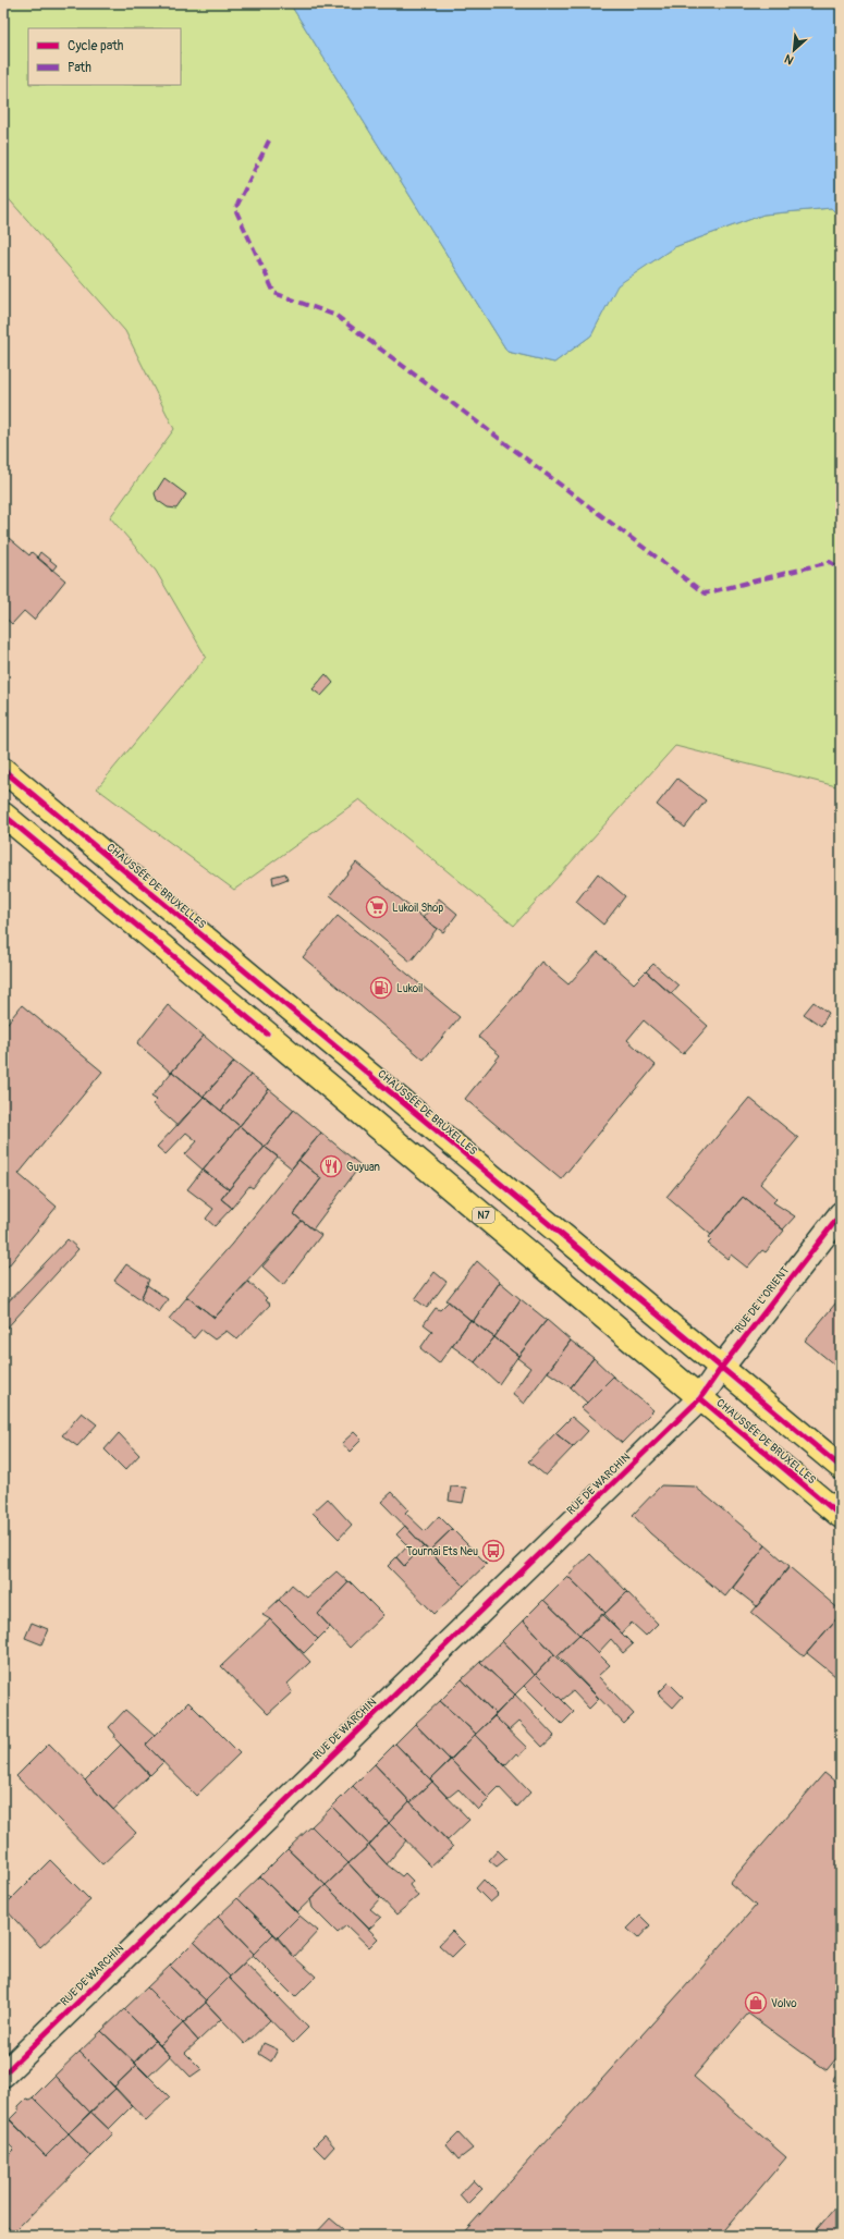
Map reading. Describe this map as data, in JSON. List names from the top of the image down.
{
  "streets": {
    "main road": ["CHAUSSÉE DE BRUXELLES", "N7"],
    "street": ["RUE DE L'ORIENT", "RUE DE WARCHIN"]
  },
  "crossings": [
    ["CHAUSSÉE DE BRUXELLES", "RUE DE L'ORIENT"],
    ["CHAUSSÉE DE BRUXELLES", "RUE DE WARCHIN"],
    ["RUE DE L'ORIENT", "RUE DE WARCHIN"]
  ],
  "places": {
    "supermarket": ["Lukoil Shop"],
    "fuel station": ["Lukoil"],
    "restaurant": ["Guyuan"],
    "bus stop": ["Tournai Ets Neu"],
    "shop": ["Volvo"]
  },
  "legend": ["Cycle path", "Path"],
  "north": "bottom left"
}
